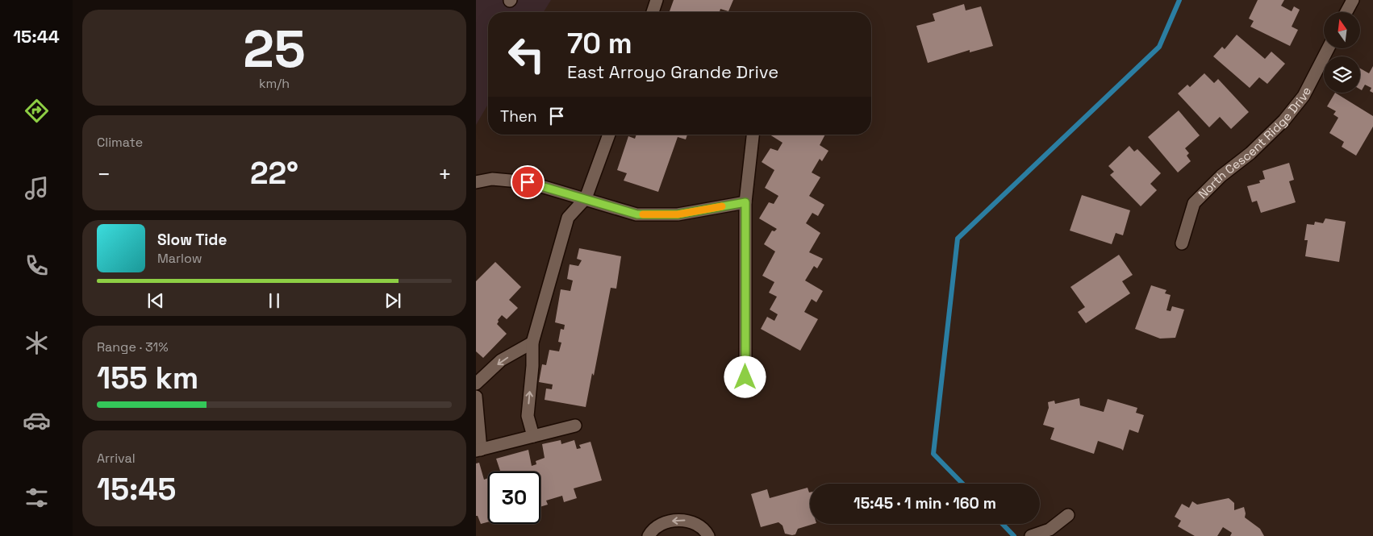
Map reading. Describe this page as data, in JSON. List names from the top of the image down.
{
  "streets": {
    "street": ["North Cescent Ridge Drive"]
  },
  "north": "top",
  "page": {
    "tabs": "15:44",
    "tile": [
      ["25", "km/h"],
      "Climate",
      ["Range · 31%", "155 km"],
      ["Arrival", "15:45"]
    ],
    "turn": ["70 m", "East Arroyo Grande Drive"],
    "then": "Then",
    "heat": ["−", "22°", "+"],
    "song": ["Slow Tide", "Marlow"],
    "limit": "30",
    "trip": "15:45 · 1 min · 160 m"
  }
}
